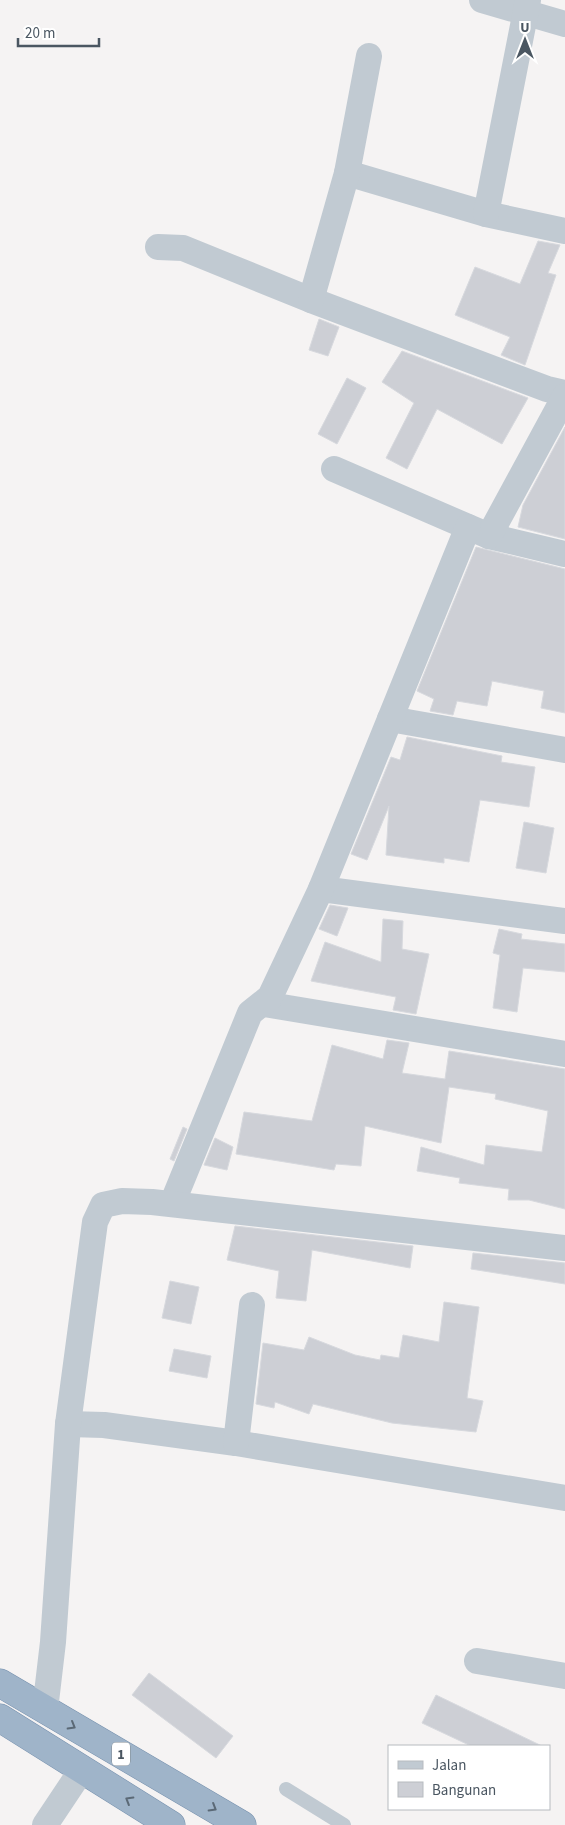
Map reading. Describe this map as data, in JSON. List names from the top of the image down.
{
  "streets": {
    "highway": ["1"]
  },
  "legend": ["Jalan", "Bangunan"],
  "scale_bar": "20 m",
  "north": "top"
}
